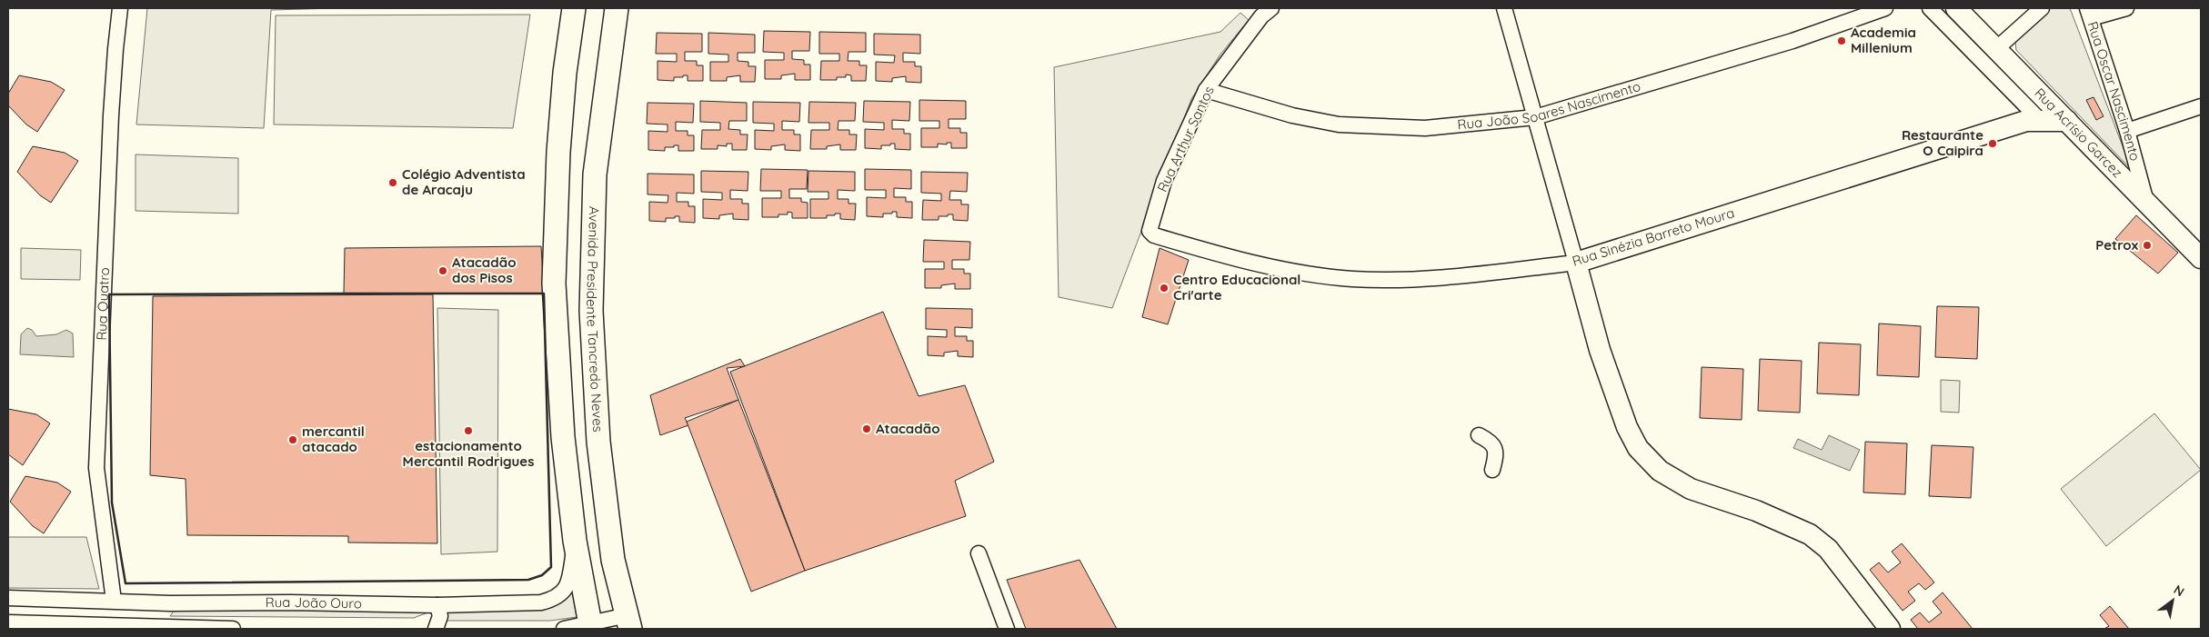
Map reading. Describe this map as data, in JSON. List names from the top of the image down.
{
  "streets": {
    "main road": ["Avenida Presidente Tancredo Neves"],
    "street": [
      "Rua Oscar Nascimento",
      "Rua João Soares Nascimento",
      "Rua Acrísio Garcez",
      "Rua Arthur Santos",
      "Rua Sinézia Barreto Moura",
      "Rua Quatro",
      "Rua João Ouro"
    ]
  },
  "crossings": [
    ["Rua Oscar Nascimento", "Rua Acrísio Garcez"],
    ["Rua João Soares Nascimento", "Rua Arthur Santos"],
    ["Rua Acrísio Garcez", "Rua Sinézia Barreto Moura"],
    ["Rua Arthur Santos", "Rua Sinézia Barreto Moura"],
    ["Rua Quatro", "Rua João Ouro"]
  ],
  "places": [
    "Academia Millenium",
    "Restaurante O Caipira",
    "Colégio Adventista de Aracaju",
    "Petrox",
    "Atacadão dos Pisos",
    "Centro Educacional Cri'arte",
    "Atacadão",
    "estacionamento Mercantil Rodrigues",
    "mercantil atacado"
  ],
  "north": "top right"
}
